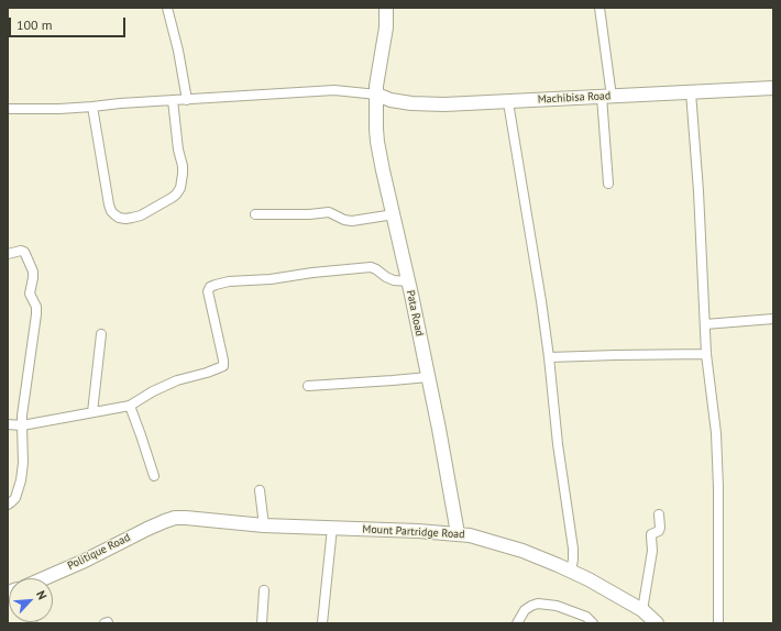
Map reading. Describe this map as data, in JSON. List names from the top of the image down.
{
  "streets": {
    "street": [
      "Machibisa Road",
      "Pata Road",
      "Mount Partridge Road",
      "Politique Road"
    ]
  },
  "crossings": [
    ["Machibisa Road", "Pata Road"],
    ["Pata Road", "Mount Partridge Road"],
    ["Mount Partridge Road", "Politique Road"]
  ],
  "scale_bar": "100 m",
  "north": "top right"
}
